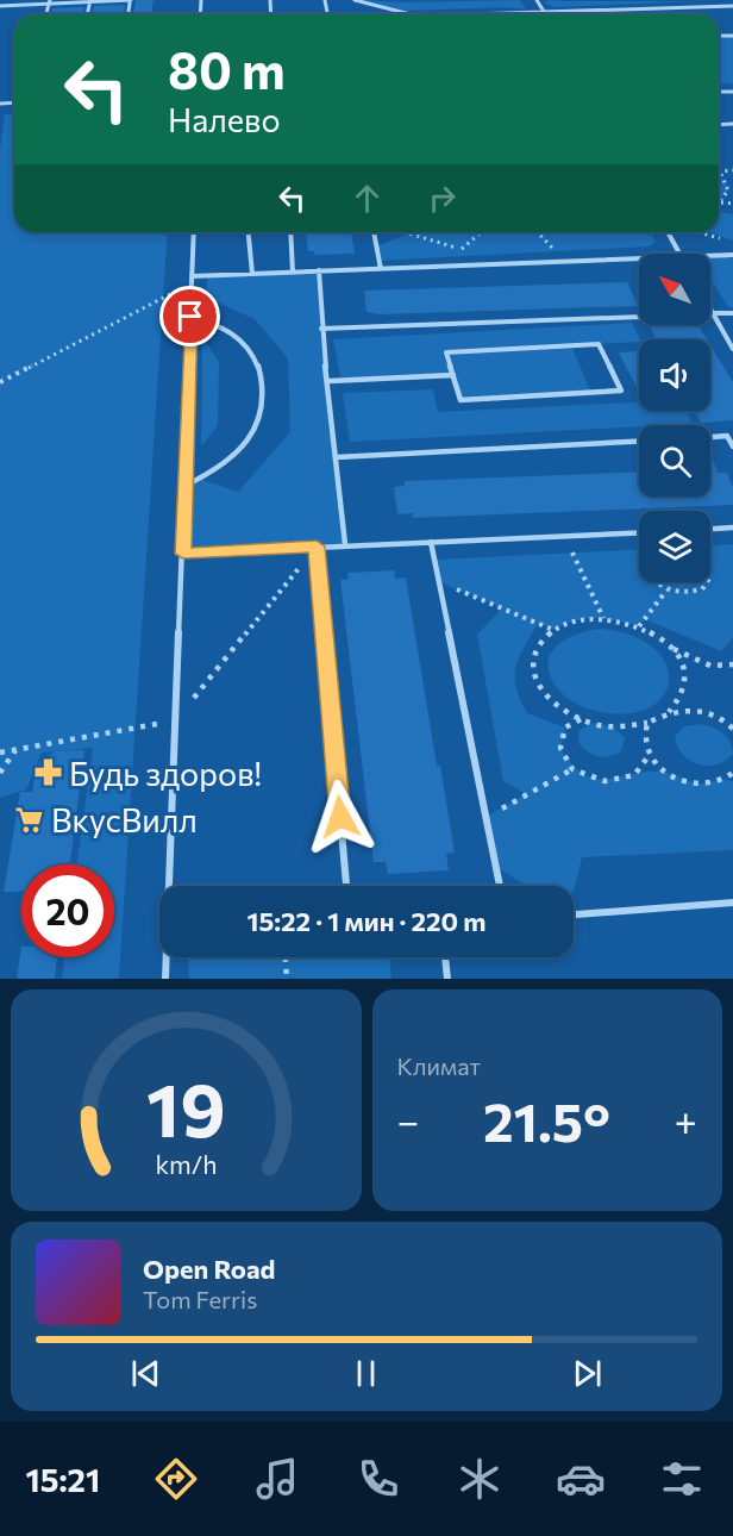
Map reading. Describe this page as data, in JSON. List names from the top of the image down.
{
  "places": {
    "pharmacy": ["Будь здоров!"],
    "supermarket": ["ВкусВилл"]
  },
  "north": "top left",
  "page": {
    "turn": ["80 m", "Налево"],
    "limit": "20",
    "trip": "15:22 · 1 мин · 220 m",
    "tile": "Климат",
    "heat": ["−", "21.5°", "+"],
    "song": ["Open Road", "Tom Ferris"],
    "tabs": "15:21",
    "gauge": ["19", "km/h"]
  }
}
